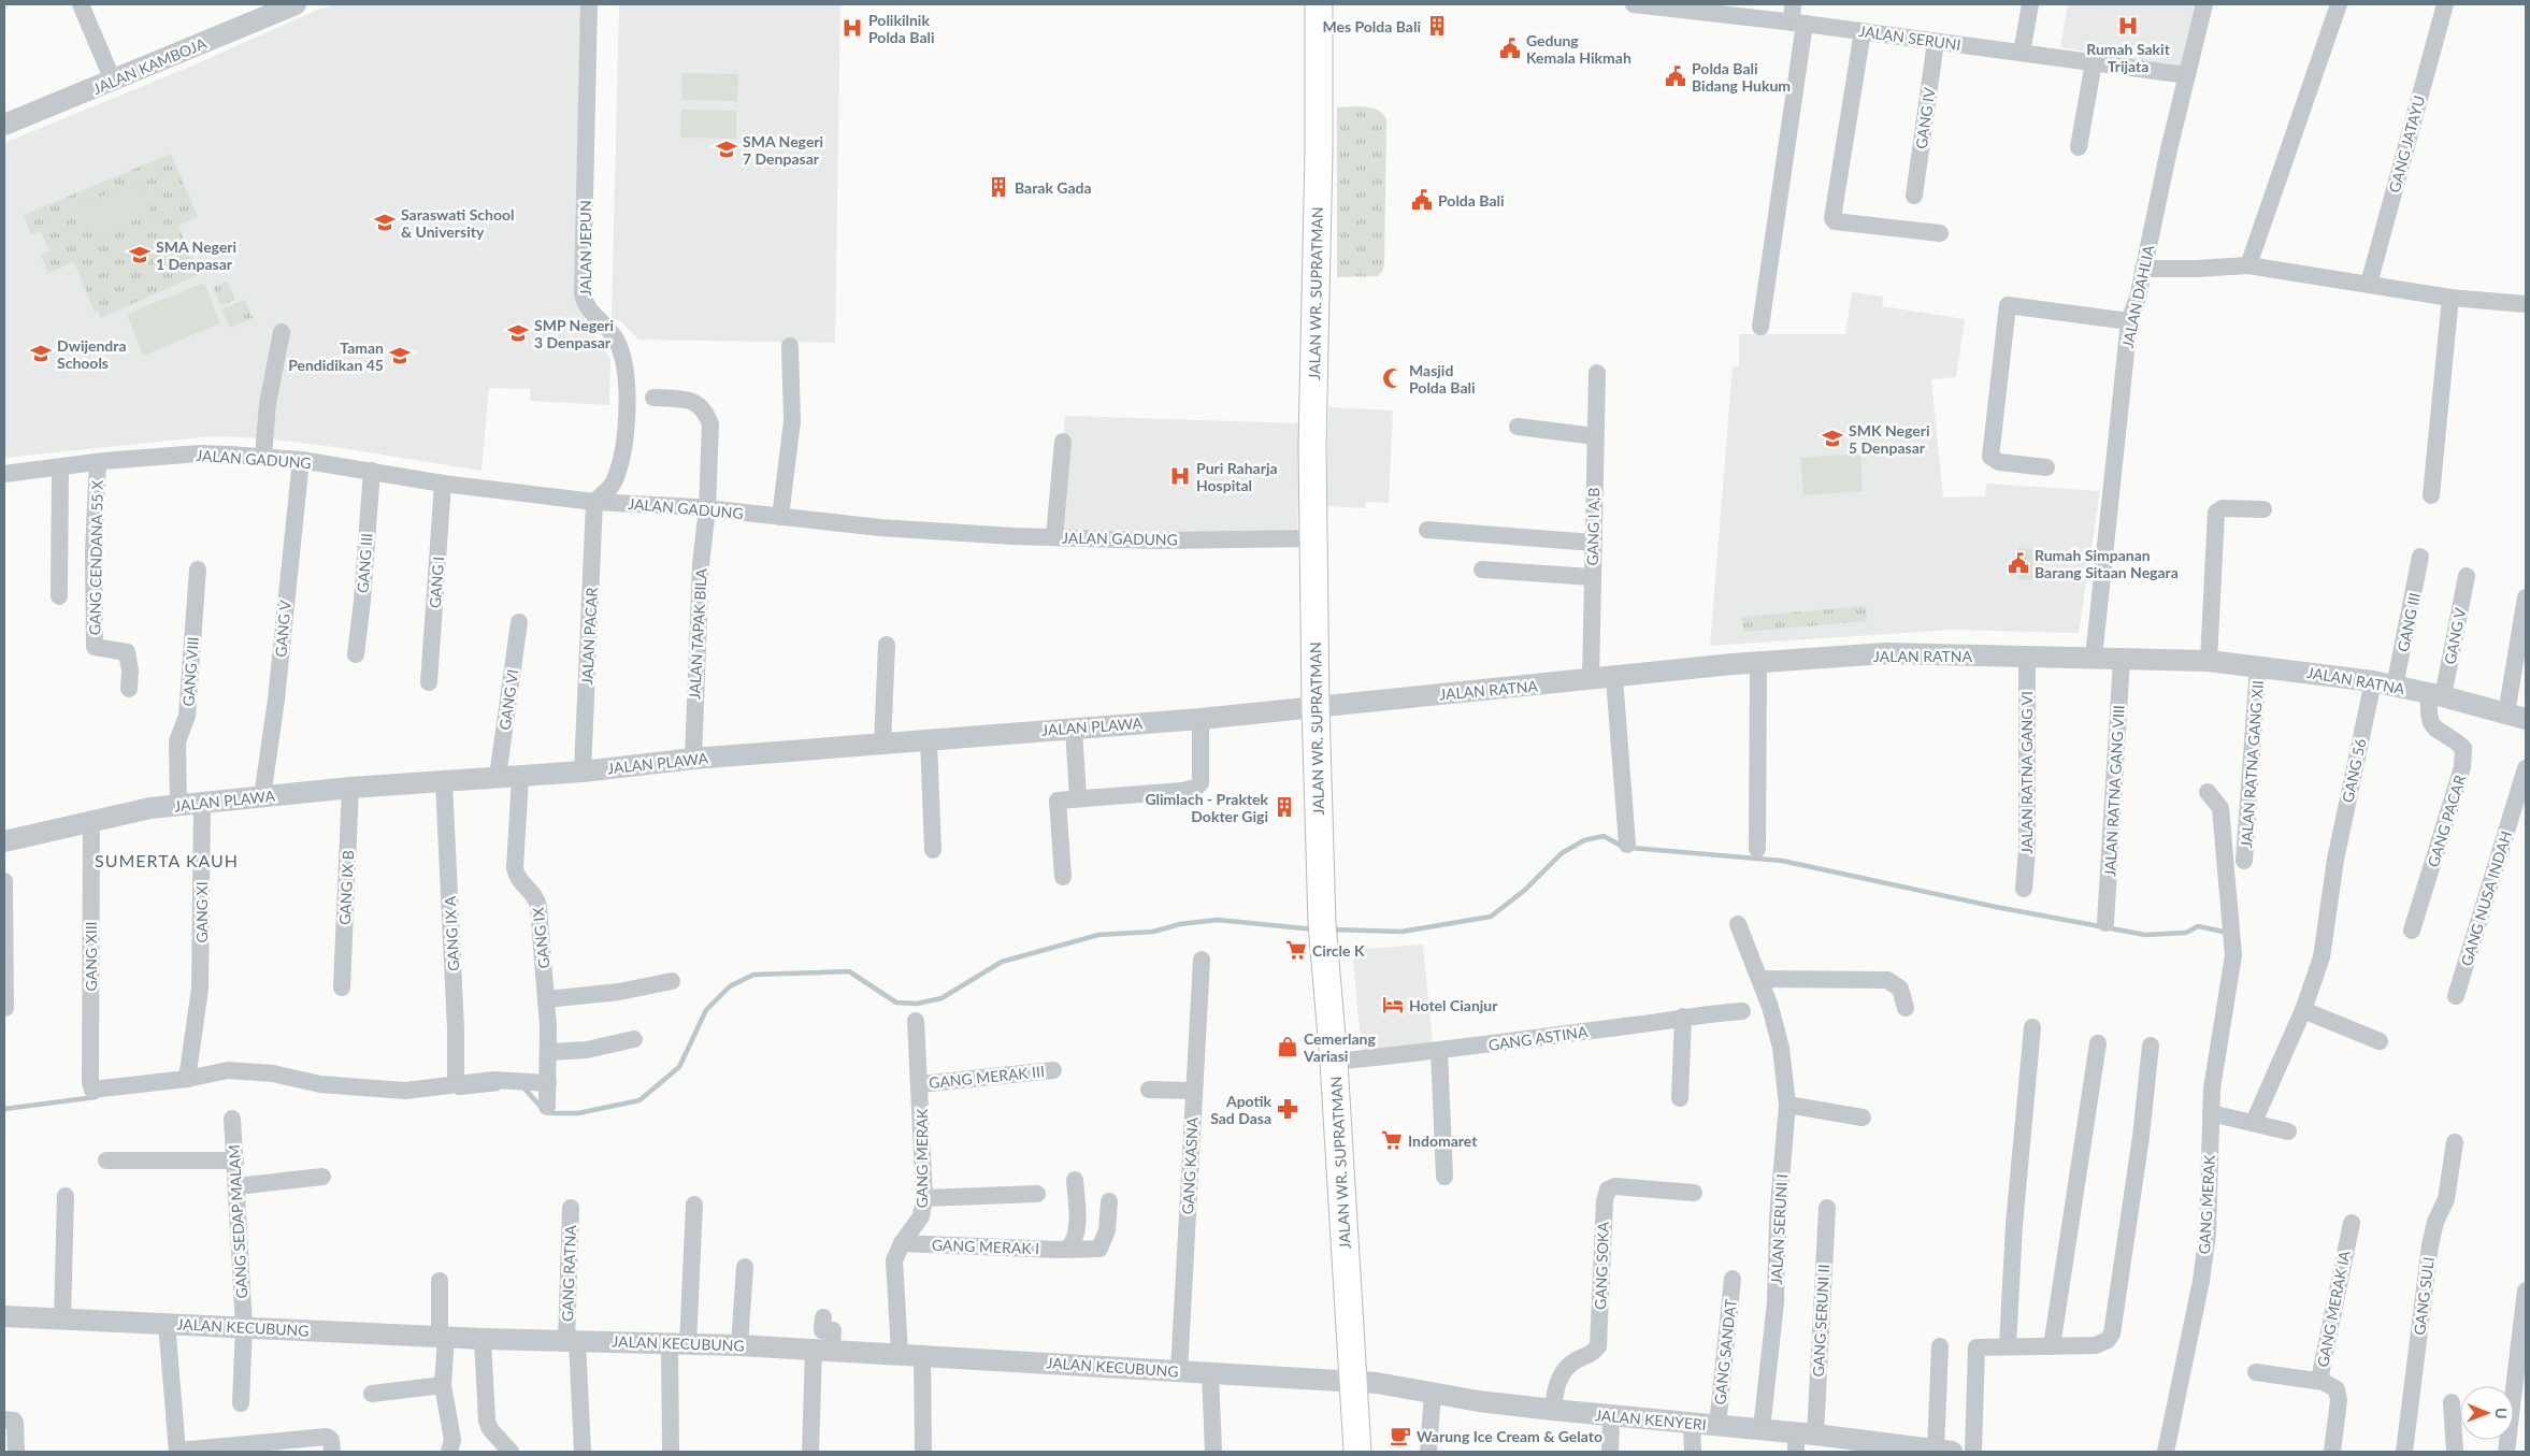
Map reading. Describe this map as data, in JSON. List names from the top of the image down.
{
  "streets": {
    "main road": ["JALAN WR. SUPRATMAN"],
    "street": [
      "JALAN SERUNI",
      "JALAN KAMBOJA",
      "GANG IV",
      "GANG JATAYU",
      "JALAN JEPUN",
      "JALAN DAHLIA",
      "JALAN GADUNG",
      "GANG I A,B",
      "GANG CENDANA 55 X",
      "GANG III",
      "GANG I",
      "GANG V",
      "JALAN TAPAK BILA",
      "JALAN PACAR",
      "JALAN RATNA",
      "GANG VIII",
      "GANG VI",
      "JALAN PLAWA",
      "JALAN RATNA GANG XII",
      "GANG 56",
      "JALAN RATNA GANG VI",
      "JALAN RATNA GANG VIII",
      "GANG PACAR",
      "GANG IX B",
      "GANG NUSA INDAH",
      "GANG XI",
      "GANG IX A",
      "GANG IX",
      "GANG XIII",
      "GANG ASTINA",
      "GANG MERAK III",
      "GANG MERAK",
      "GANG KASNA",
      "GANG SEDAP MALAM",
      "JALAN SERUNI I",
      "GANG MERAK I",
      "GANG SOKA",
      "GANG RATNA",
      "GANG SULI",
      "GANG MERAK IA",
      "GANG SERUNI II",
      "JALAN KECUBUNG",
      "GANG SANDAT",
      "JALAN KENYERI"
    ]
  },
  "crossings": [
    ["JALAN SERUNI", "GANG IV"],
    ["JALAN SERUNI", "JALAN DAHLIA"],
    ["JALAN JEPUN", "JALAN GADUNG"],
    ["JALAN JEPUN", "JALAN PACAR"],
    ["JALAN WR. SUPRATMAN", "JALAN GADUNG"],
    ["JALAN WR. SUPRATMAN", "JALAN RATNA"],
    ["JALAN WR. SUPRATMAN", "JALAN PLAWA"],
    ["JALAN WR. SUPRATMAN", "GANG ASTINA"],
    ["JALAN WR. SUPRATMAN", "JALAN KECUBUNG"],
    ["JALAN WR. SUPRATMAN", "JALAN KENYERI"],
    ["JALAN DAHLIA", "JALAN RATNA"],
    ["JALAN GADUNG", "GANG CENDANA 55 X"],
    ["JALAN GADUNG", "GANG III"],
    ["JALAN GADUNG", "GANG I"],
    ["JALAN GADUNG", "GANG V"],
    ["JALAN GADUNG", "JALAN TAPAK BILA"],
    ["JALAN GADUNG", "JALAN PACAR"],
    ["GANG I A,B", "JALAN RATNA"],
    ["GANG III", "JALAN RATNA"],
    ["GANG V", "JALAN RATNA"],
    ["GANG V", "JALAN PLAWA"],
    ["GANG V", "GANG PACAR"],
    ["JALAN TAPAK BILA", "JALAN PLAWA"],
    ["JALAN PACAR", "JALAN PLAWA"],
    ["JALAN RATNA", "JALAN PLAWA"],
    ["JALAN RATNA", "JALAN RATNA GANG XII"],
    ["JALAN RATNA", "GANG 56"],
    ["JALAN RATNA", "JALAN RATNA GANG VI"],
    ["JALAN RATNA", "JALAN RATNA GANG VIII"],
    ["JALAN RATNA", "GANG PACAR"],
    ["GANG VIII", "JALAN PLAWA"],
    ["GANG VI", "JALAN PLAWA"],
    ["JALAN PLAWA", "GANG IX B"],
    ["JALAN PLAWA", "GANG XI"],
    ["JALAN PLAWA", "GANG IX A"],
    ["JALAN PLAWA", "GANG IX"],
    ["JALAN PLAWA", "GANG XIII"],
    ["GANG XI", "GANG XIII"],
    ["GANG MERAK III", "GANG MERAK"],
    ["GANG MERAK", "GANG MERAK I"],
    ["GANG MERAK", "JALAN KECUBUNG"],
    ["GANG KASNA", "JALAN KECUBUNG"],
    ["GANG SEDAP MALAM", "JALAN KECUBUNG"],
    ["JALAN SERUNI I", "JALAN KENYERI"],
    ["GANG SOKA", "JALAN KENYERI"],
    ["GANG RATNA", "JALAN KECUBUNG"],
    ["GANG SERUNI II", "JALAN KENYERI"],
    ["JALAN KECUBUNG", "JALAN KENYERI"],
    ["GANG SANDAT", "JALAN KENYERI"]
  ],
  "districts": ["SUMERTA KAUH"],
  "places": {
    "building": ["Mes Polda Bali", "Barak Gada", "Glimlach - Praktek Dokter Gigi"],
    "hospital": ["Rumah Sakit Trijata", "Polikilnik Polda Bali", "Puri Raharja Hospital"],
    "public building": [
      "Gedung Kemala Hikmah",
      "Polda Bali Bidang Hukum",
      "Polda Bali",
      "Rumah Simpanan Barang Sitaan Negara"
    ],
    "school or university": [
      "SMA Negeri 7 Denpasar",
      "Saraswati School & University",
      "SMA Negeri 1 Denpasar",
      "SMP Negeri 3 Denpasar",
      "Dwijendra Schools",
      "Taman Pendidikan 45",
      "SMK Negeri 5 Denpasar"
    ],
    "mosque": ["Masjid Polda Bali"],
    "supermarket": ["Circle K", "Indomaret"],
    "hotel": ["Hotel Cianjur"],
    "shop": ["Cemerlang Variasi"],
    "pharmacy": ["Apotik Sad Dasa"],
    "cafe": ["Warung Ice Cream & Gelato"]
  },
  "north": "right"
}
